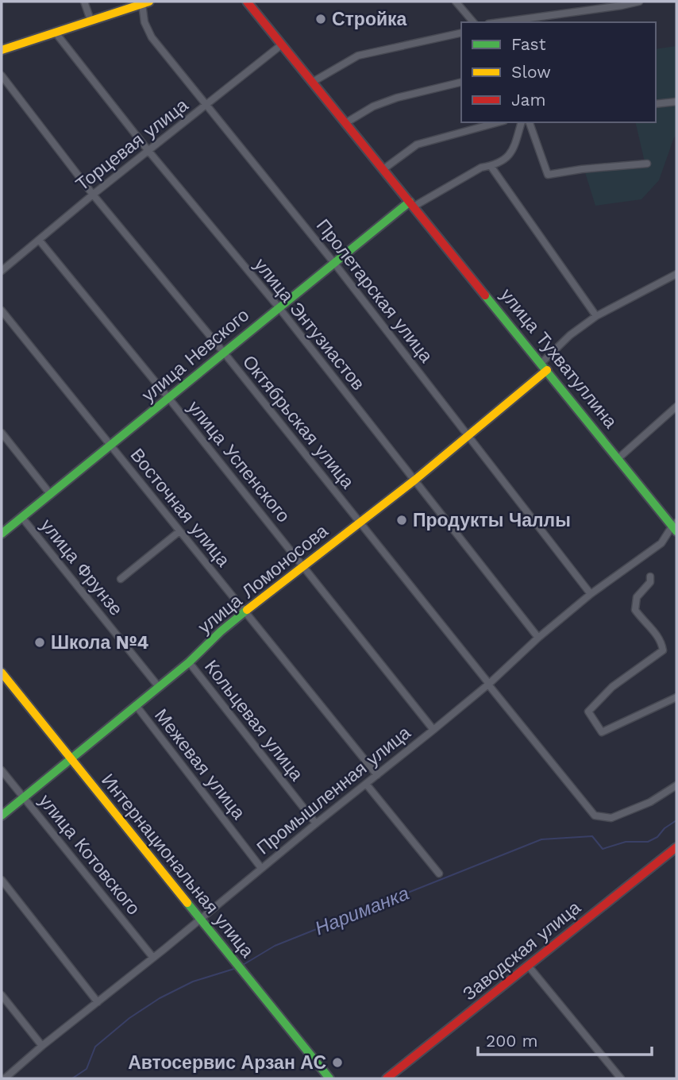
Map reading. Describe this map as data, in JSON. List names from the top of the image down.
{
  "streets": {
    "street": [
      "Торцевая улица",
      "Пролетарская улица",
      "улица Энтузиастов",
      "улица Невского",
      "улица Тухватуллина",
      "Октябрьская улица",
      "улица Успенского",
      "Восточная улица",
      "улица Фрунзе",
      "улица Ломоносова",
      "Кольцевая улица",
      "Межевая улица",
      "Промышленная улица",
      "улица Котовского",
      "Интернациональная улица",
      "Заводская улица"
    ]
  },
  "crossings": [
    ["Торцевая улица", "Пролетарская улица"],
    ["Торцевая улица", "улица Энтузиастов"],
    ["Торцевая улица", "улица Тухватуллина"],
    ["Торцевая улица", "Октябрьская улица"],
    ["Торцевая улица", "улица Успенского"],
    ["Пролетарская улица", "улица Невского"],
    ["Пролетарская улица", "улица Ломоносова"],
    ["Пролетарская улица", "Промышленная улица"],
    ["улица Энтузиастов", "улица Невского"],
    ["улица Энтузиастов", "улица Ломоносова"],
    ["улица Энтузиастов", "Промышленная улица"],
    ["улица Невского", "улица Тухватуллина"],
    ["улица Невского", "Октябрьская улица"],
    ["улица Невского", "улица Успенского"],
    ["улица Невского", "Восточная улица"],
    ["улица Невского", "улица Фрунзе"],
    ["улица Тухватуллина", "улица Ломоносова"],
    ["улица Тухватуллина", "Промышленная улица"],
    ["Октябрьская улица", "улица Ломоносова"],
    ["Октябрьская улица", "Промышленная улица"],
    ["улица Успенского", "улица Ломоносова"],
    ["улица Успенского", "Промышленная улица"],
    ["Восточная улица", "улица Ломоносова"],
    ["Восточная улица", "Промышленная улица"],
    ["улица Фрунзе", "улица Ломоносова"],
    ["улица Ломоносова", "Кольцевая улица"],
    ["улица Ломоносова", "Межевая улица"],
    ["улица Ломоносова", "улица Котовского"],
    ["улица Ломоносова", "Интернациональная улица"],
    ["Кольцевая улица", "Промышленная улица"],
    ["Межевая улица", "Промышленная улица"],
    ["Промышленная улица", "улица Котовского"],
    ["Промышленная улица", "Интернациональная улица"]
  ],
  "water": ["Нариманка"],
  "places": [
    "Стройка",
    "Продукты Чаллы",
    "Школа №4",
    "Автосервис Арзан АС"
  ],
  "legend": ["Fast", "Slow", "Jam"],
  "scale_bar": "200 m"
}
